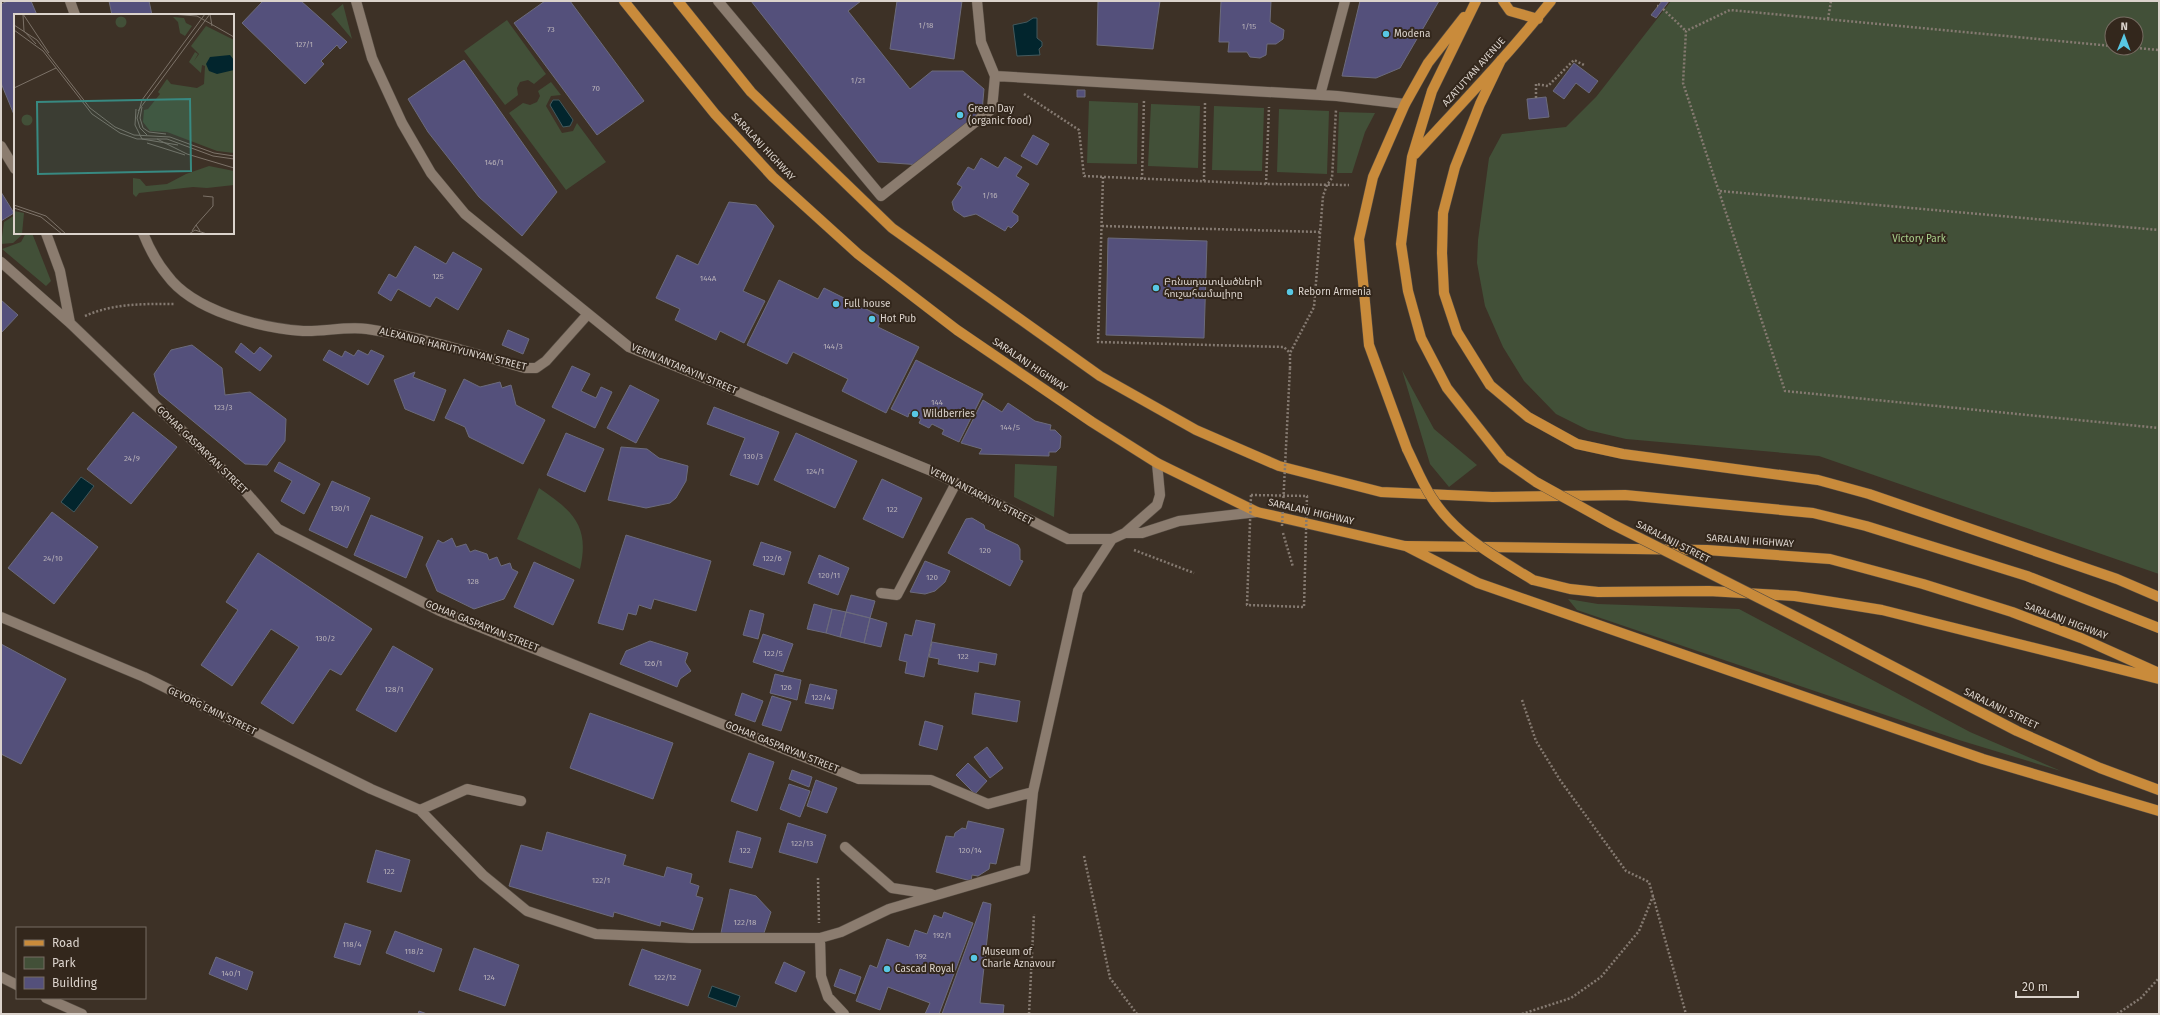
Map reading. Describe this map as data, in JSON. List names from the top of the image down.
{
  "streets": {
    "main road": ["AZATUTYAN AVENUE", "SARALANJ HIGHWAY", "SARALANJI STREET"],
    "street": [
      "ALEXANDR HARUTYUNYAN STREET",
      "VERIN ANTARAYIN STREET",
      "GOHAR GASPARYAN STREET",
      "GEVORG EMIN STREET"
    ]
  },
  "crossings": [
    ["AZATUTYAN AVENUE", "SARALANJI STREET"],
    ["ALEXANDR HARUTYUNYAN STREET", "VERIN ANTARAYIN STREET"]
  ],
  "parks": ["Victory Park"],
  "places": [
    "Modena",
    "Green Day (organic food)",
    "Բռնադատվածների հուշահամալիրը",
    "Reborn Armenia",
    "Full house",
    "Hot Pub",
    "Wildberries",
    "Museum of Charle Aznavour",
    "Cascad Royal"
  ],
  "house_numbers": [
    "1/18",
    "1/15",
    "73",
    "127/1",
    "1/21",
    "70",
    "146/1",
    "1/16",
    "125",
    "144A",
    "144/3",
    "144",
    "123/3",
    "144/5",
    "130/3",
    "24/9",
    "124/1",
    "130/1",
    "122",
    "120",
    "24/10",
    "122/6",
    "120/11",
    "120",
    "128",
    "130/2",
    "122/5",
    "122",
    "126/1",
    "126",
    "128/1",
    "122/4",
    "122/13",
    "122",
    "120/14",
    "122",
    "122/1",
    "122/18",
    "192/1",
    "118/4",
    "118/2",
    "192",
    "140/1",
    "124",
    "122/12"
  ],
  "legend": ["Road", "Park", "Building"],
  "scale_bar": "20 m",
  "north": "top"
}
